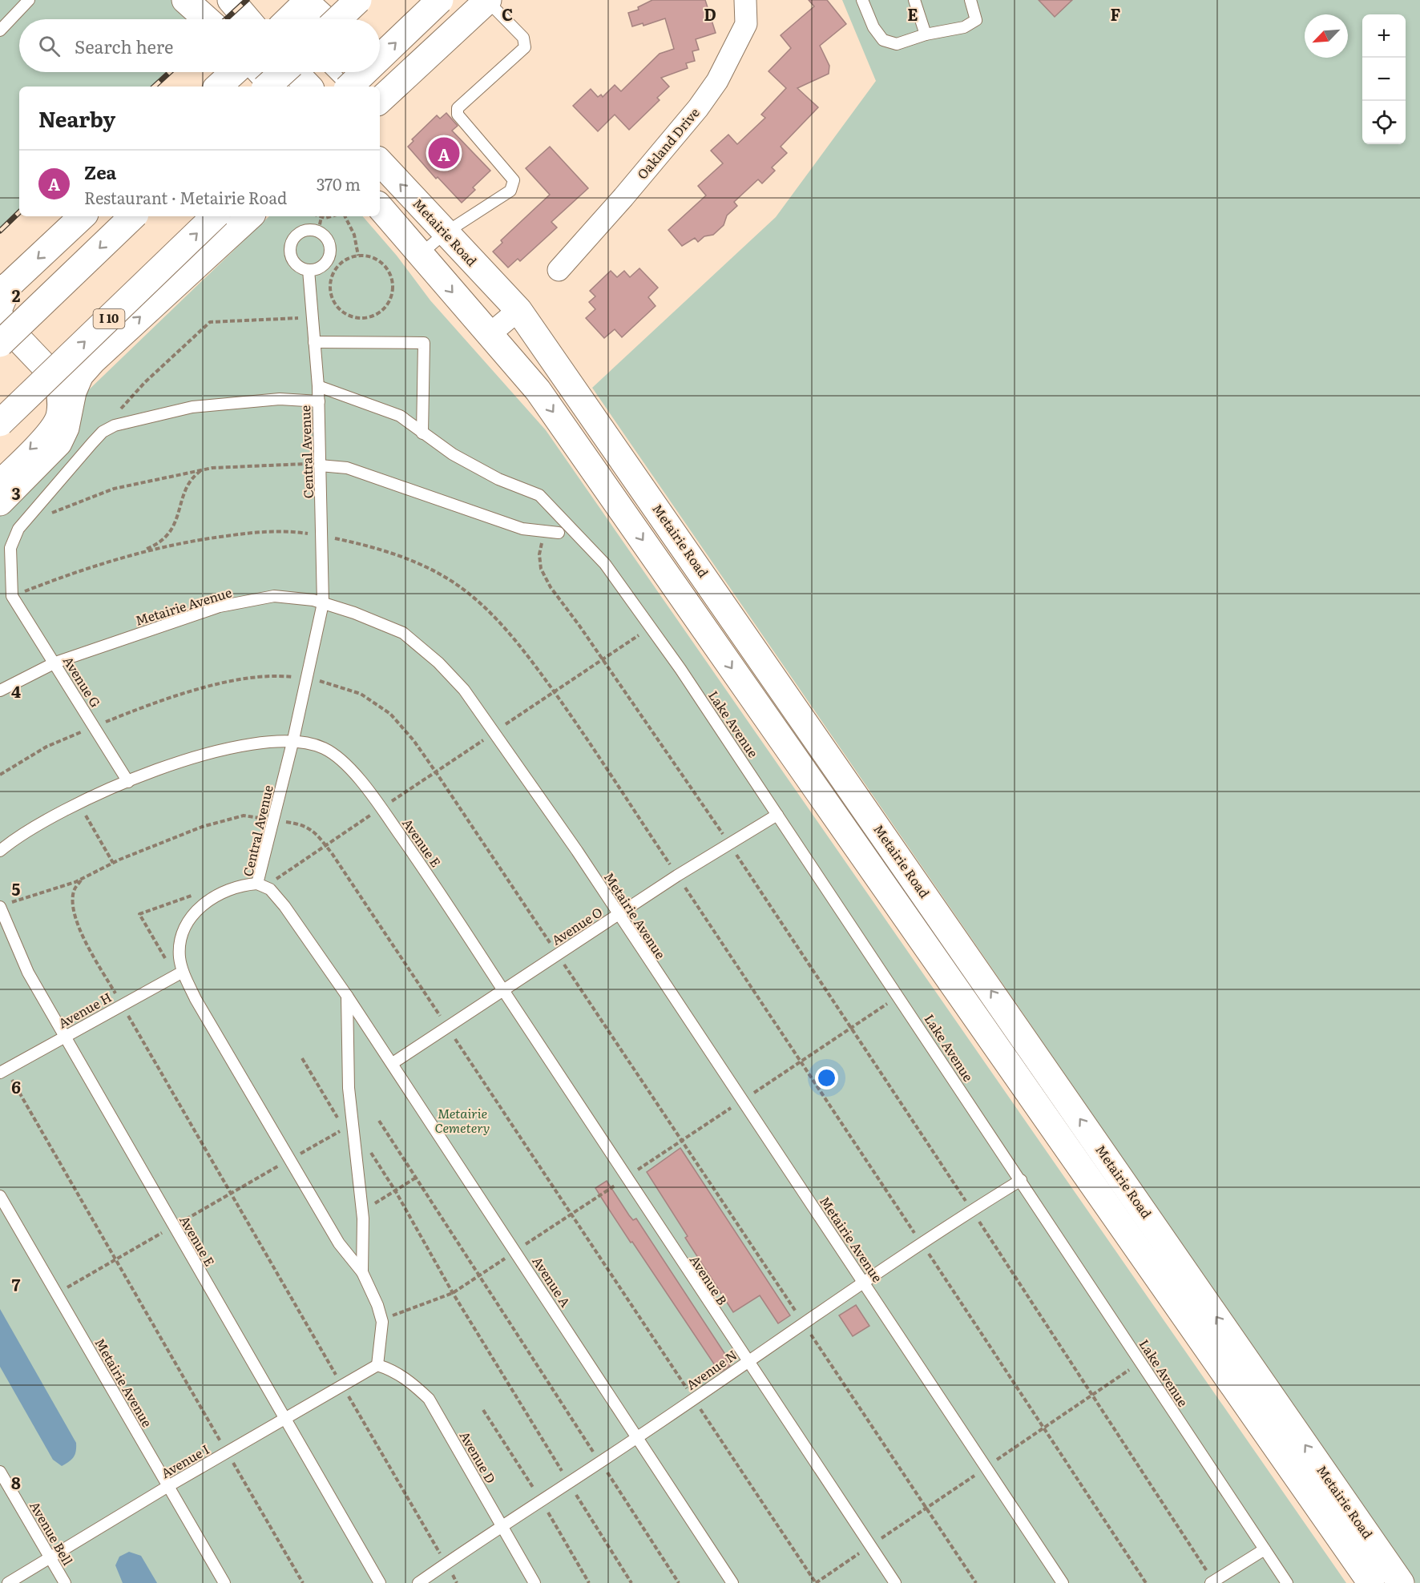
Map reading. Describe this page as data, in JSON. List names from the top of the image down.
{
  "streets": {
    "main road": ["Metairie Road", "I 10"],
    "street": ["Oakland Drive"],
    "lane": [
      "Central Avenue",
      "Metairie Avenue",
      "Avenue G",
      "Lake Avenue",
      "Avenue E",
      "Avenue O",
      "Avenue H",
      "Avenue B",
      "Avenue A",
      "Avenue N",
      "Avenue D",
      "Avenue I",
      "Avenue Bell"
    ]
  },
  "crossings": [
    ["Central Avenue", "Metairie Avenue"],
    ["Central Avenue", "Lake Avenue"],
    ["Central Avenue", "Avenue E"],
    ["Central Avenue", "Avenue A"],
    ["Metairie Avenue", "Avenue G"],
    ["Metairie Avenue", "Avenue O"],
    ["Metairie Avenue", "Avenue N"],
    ["Metairie Avenue", "Avenue I"],
    ["Avenue G", "Avenue E"],
    ["Lake Avenue", "Avenue O"],
    ["Lake Avenue", "Avenue N"],
    ["Avenue E", "Avenue O"],
    ["Avenue E", "Avenue H"],
    ["Avenue E", "Avenue B"],
    ["Avenue E", "Avenue I"],
    ["Avenue O", "Avenue B"],
    ["Avenue O", "Avenue A"],
    ["Avenue B", "Avenue N"],
    ["Avenue A", "Avenue N"],
    ["Avenue N", "Avenue D"],
    ["Avenue D", "Avenue I"],
    ["Avenue I", "Avenue Bell"]
  ],
  "parks": ["Metairie Cemetery"],
  "north": "bottom left",
  "page": {
    "map_buttons": ["+", "−"],
    "search": "Search here",
    "heading": "Nearby",
    "pins": "A",
    "list": [
      {
        "mark": "A",
        "name": "Zea",
        "note": "Restaurant · Metairie Road",
        "value": "370 m"
      }
    ]
  },
  "grid": {
    "columns": [
      "C",
      "D",
      "E",
      "F"
    ],
    "rows": [
      "2",
      "3",
      "4",
      "5",
      "6",
      "7",
      "8"
    ]
  }
}
